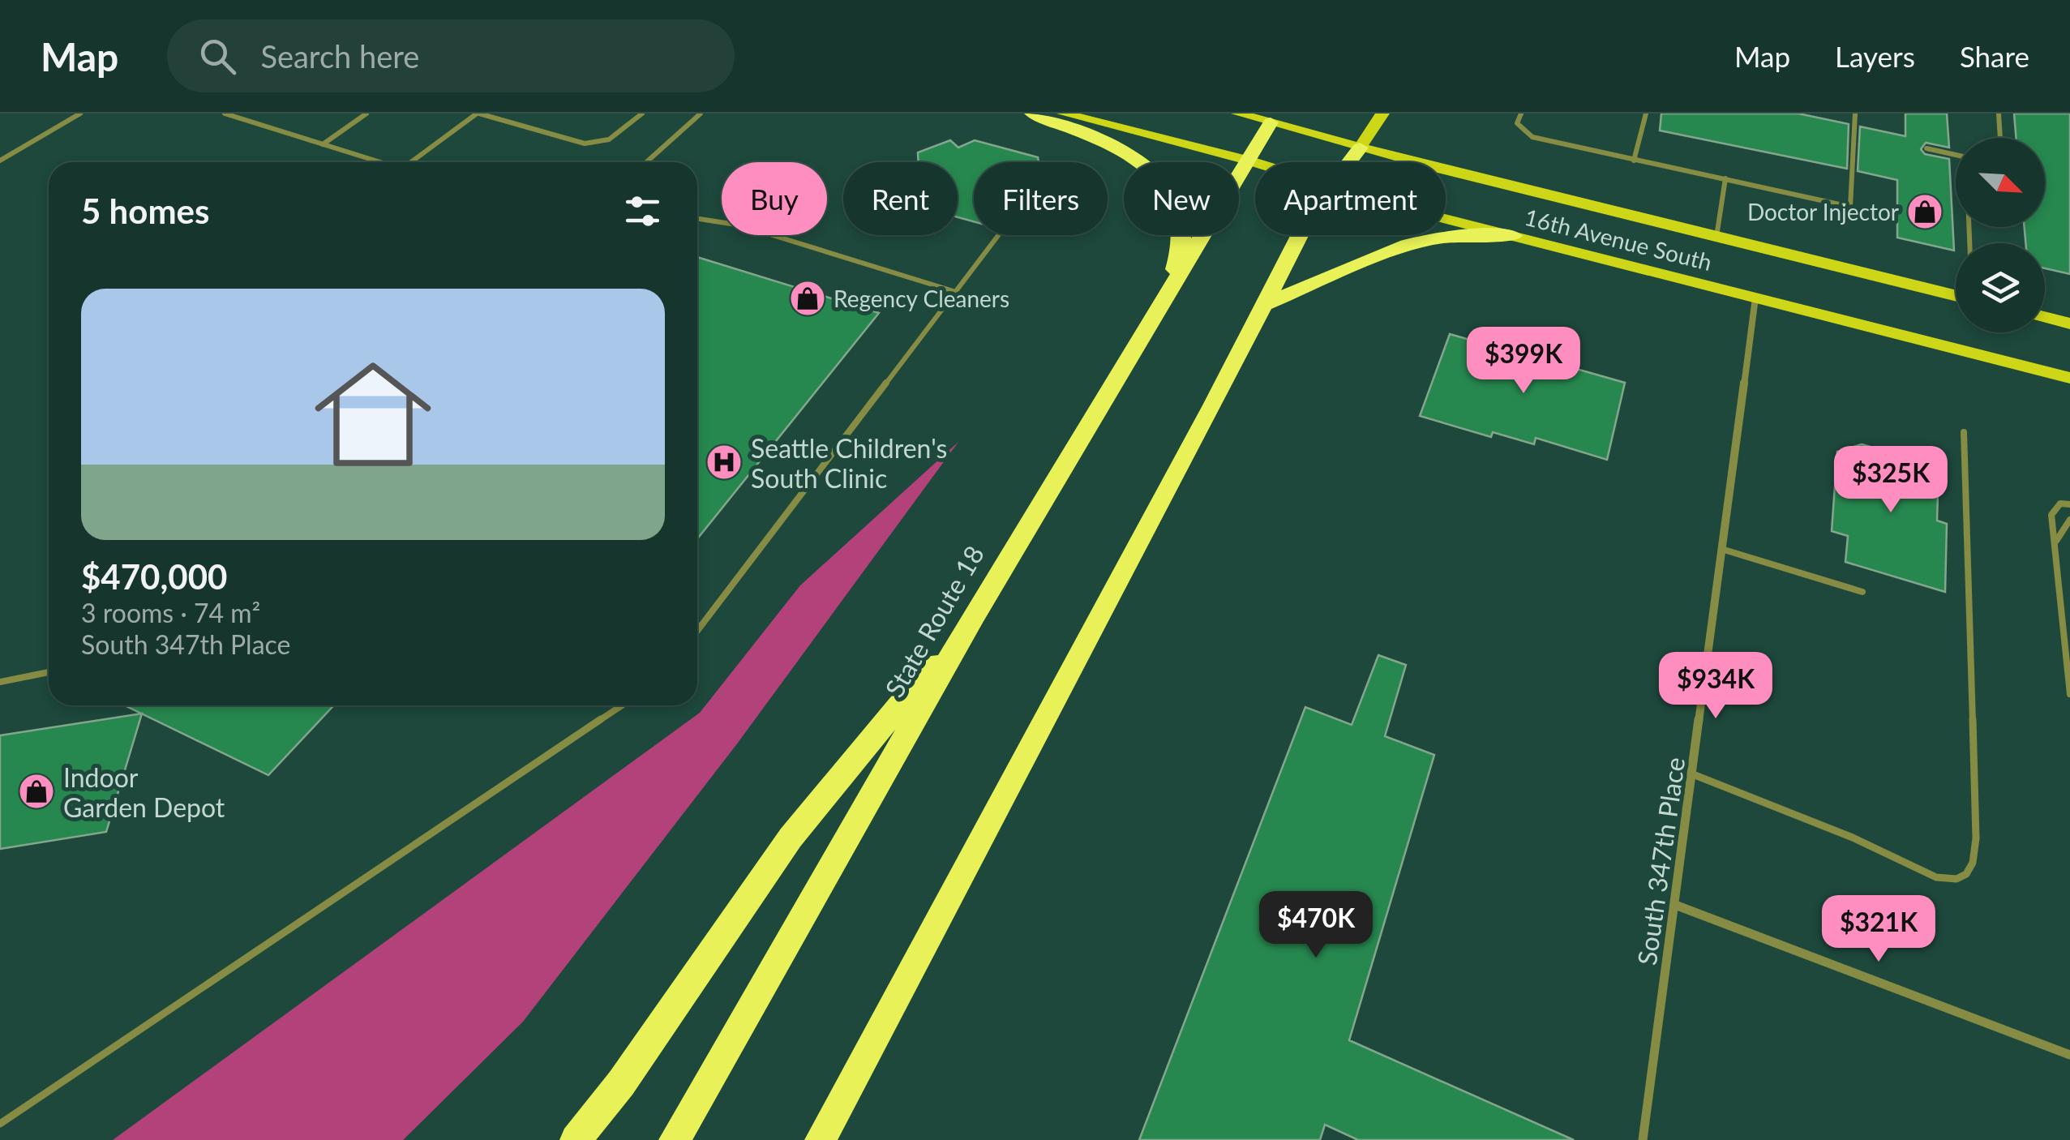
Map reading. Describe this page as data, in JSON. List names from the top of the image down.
{
  "streets": {
    "highway": ["State Route 18"],
    "main road": ["16th Avenue South"],
    "street": ["South 347th Place"]
  },
  "crossings": [
    ["16th Avenue South", "State Route 18"],
    ["16th Avenue South", "South 347th Place"]
  ],
  "places": {
    "shop": ["Doctor Injector", "Regency Cleaners", "Indoor Garden Depot"],
    "hospital": ["Seattle Children's South Clinic"]
  },
  "north": "bottom right",
  "page": {
    "header": "Map",
    "search": "Search here",
    "nav": ["Map", "Layers", "Share"],
    "chip": [
      "Buy",
      "Rent",
      "Filters",
      "New",
      "Apartment"
    ],
    "heading": "5 homes",
    "list": [
      {
        "name": "$470,000",
        "note": "3 rooms · 74 m² · South 347th Place"
      }
    ],
    "price": [
      "$399K",
      "$325K",
      "$934K",
      "$470K",
      "$321K"
    ]
  }
}
